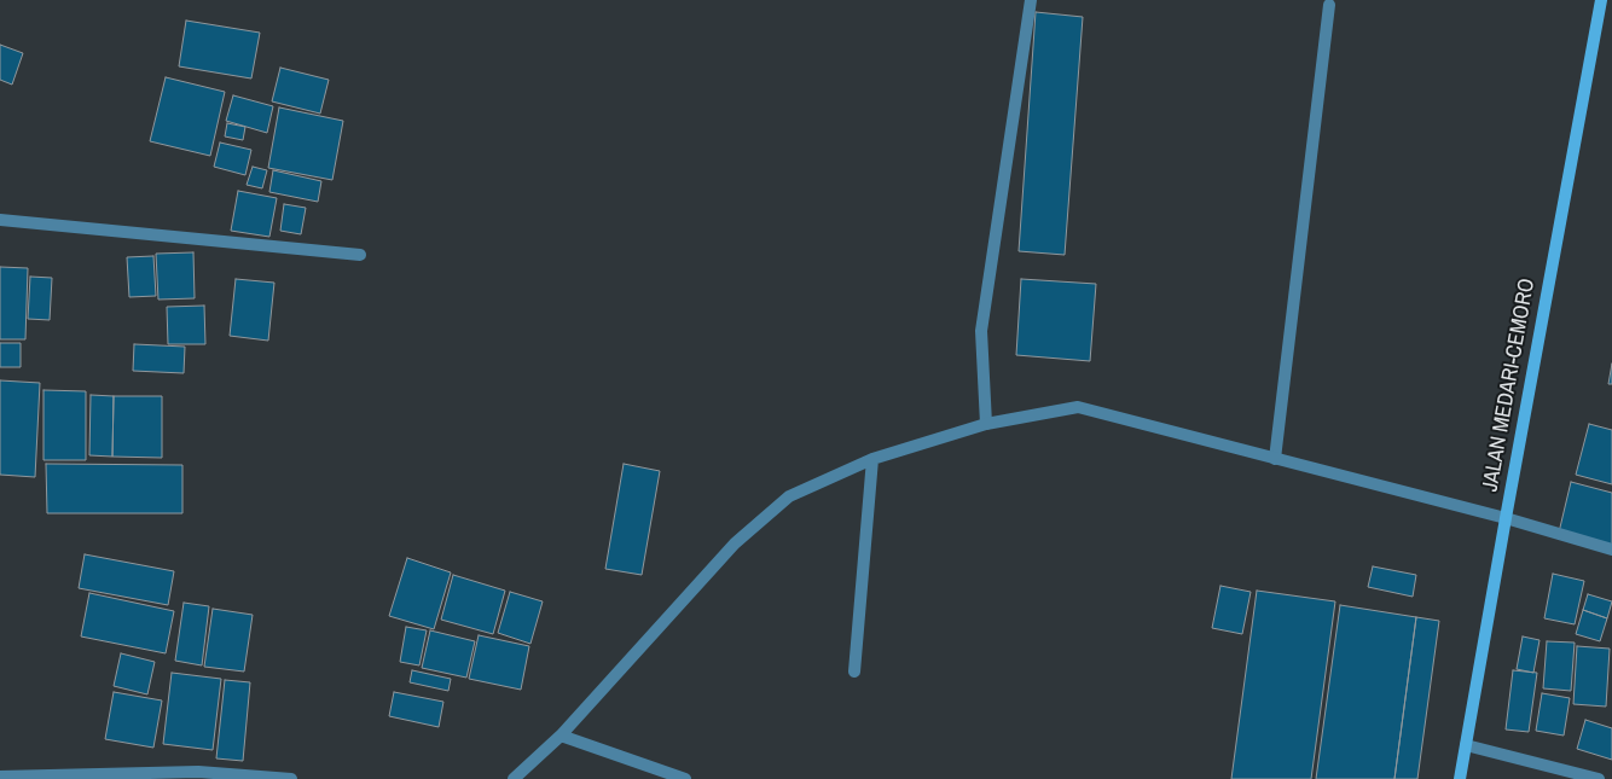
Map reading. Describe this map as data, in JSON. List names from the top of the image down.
{
  "streets": {
    "street": ["JALAN MEDARI-CEMORO"]
  }
}
